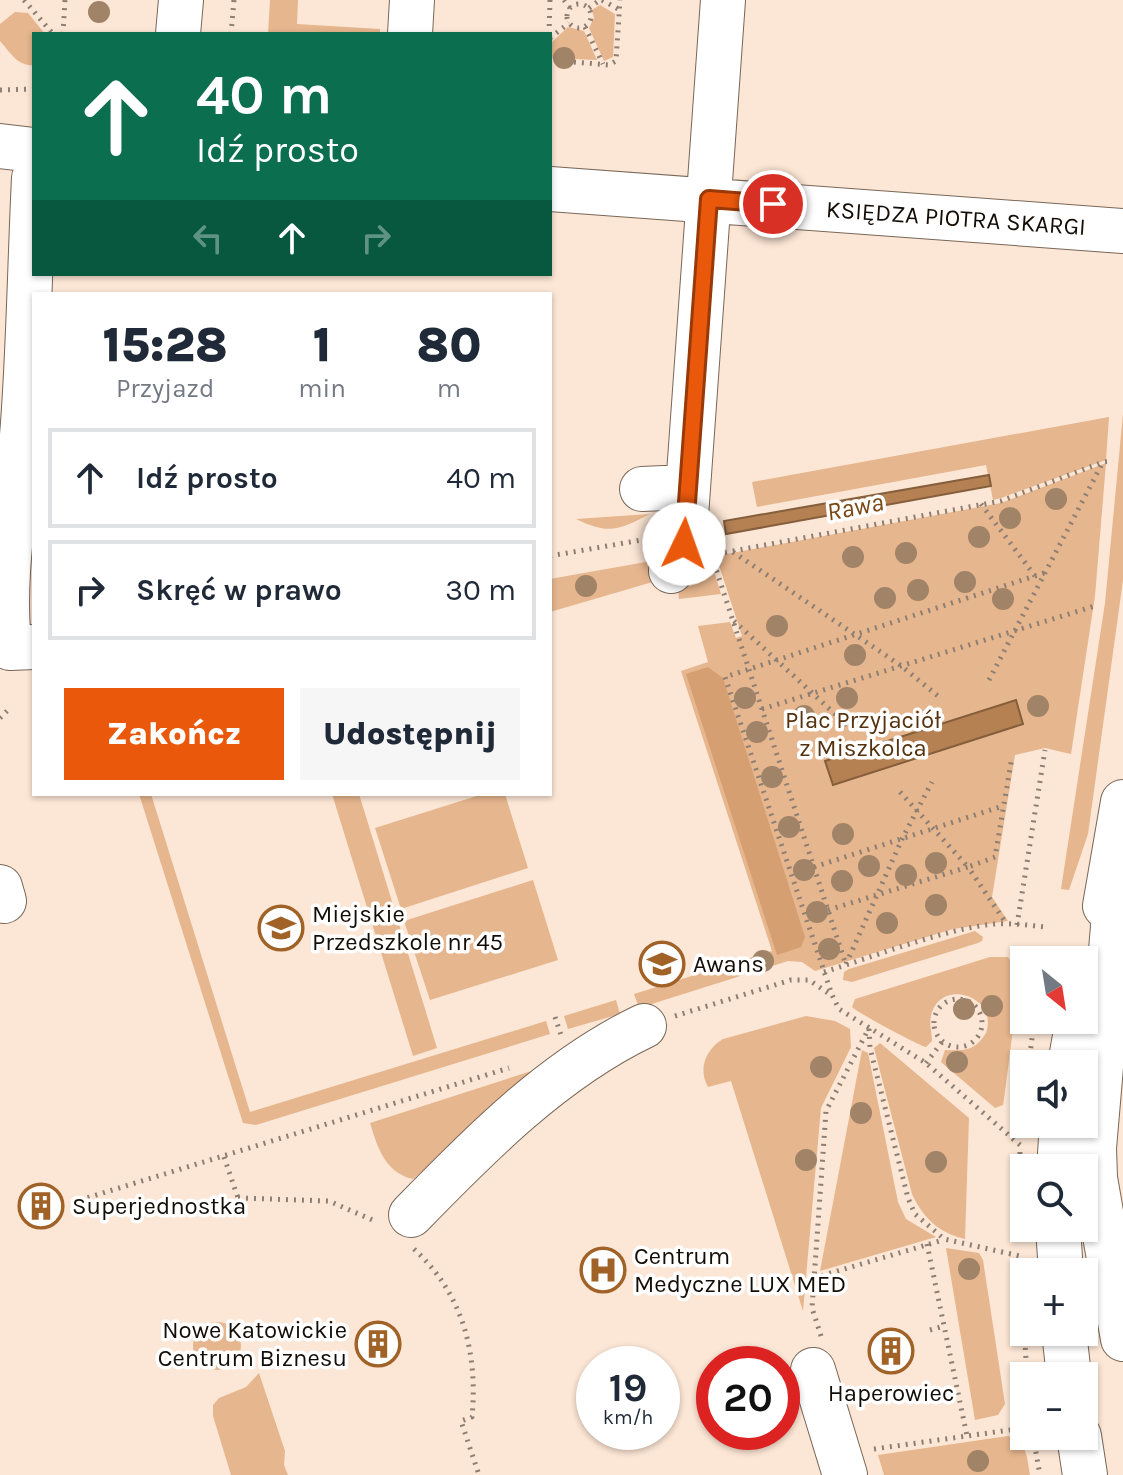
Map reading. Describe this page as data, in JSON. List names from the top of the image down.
{
  "streets": {
    "street": ["KSIĘDZA PIOTRA SKARGI"]
  },
  "water": ["Rawa"],
  "parks": ["Plac Przyjaciół z Miszkolca"],
  "places": {
    "school or university": ["Miejskie Przedszkole nr 45", "Awans"],
    "building": ["Superjednostka", "Nowe Katowickie Centrum Biznesu", "Haperowiec"],
    "hospital": ["Centrum Medyczne LUX MED"]
  },
  "north": "bottom right",
  "page": {
    "turn": ["40 m", "Idź prosto"],
    "eta": [
      "15:28",
      "Przyjazd",
      "1",
      "min",
      "80",
      "m"
    ],
    "list": [
      {
        "name": "Idź prosto",
        "value": "40 m"
      },
      {
        "name": "Skręć w prawo",
        "value": "30 m"
      }
    ],
    "buttons": ["Zakończ", "Udostępnij"],
    "map_buttons": ["+", "−"],
    "speed": "19 km/h",
    "limit": "20"
  }
}
